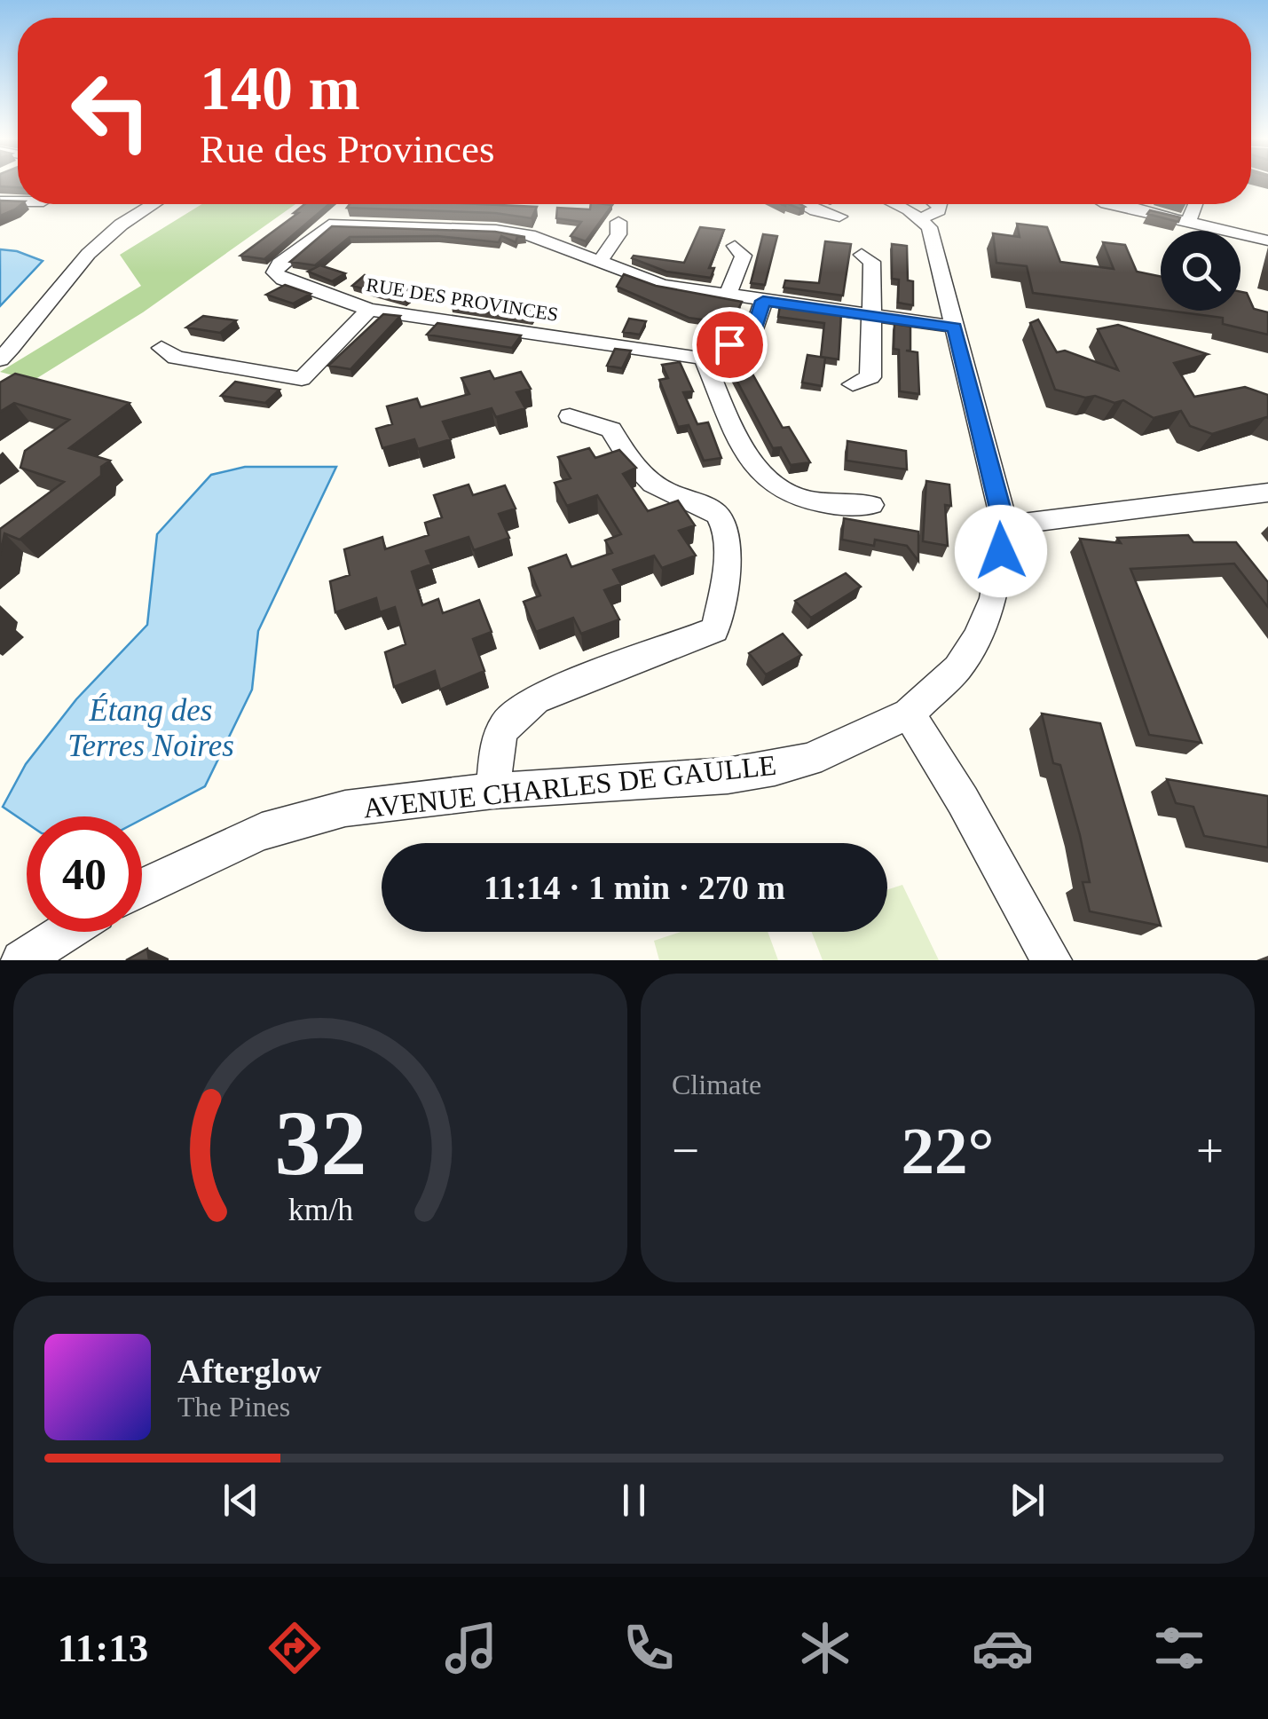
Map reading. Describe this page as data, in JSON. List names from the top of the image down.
{
  "streets": {
    "street": ["RUE DES PROVINCES", "AVENUE CHARLES DE GAULLE"]
  },
  "water": ["Étang des Terres Noires"],
  "page": {
    "turn": ["140 m", "Rue des Provinces"],
    "limit": "40",
    "trip": "11:14 · 1 min · 270 m",
    "tile": "Climate",
    "heat": ["−", "22°", "+"],
    "song": ["Afterglow", "The Pines"],
    "tabs": "11:13",
    "gauge": ["32", "km/h"]
  }
}
